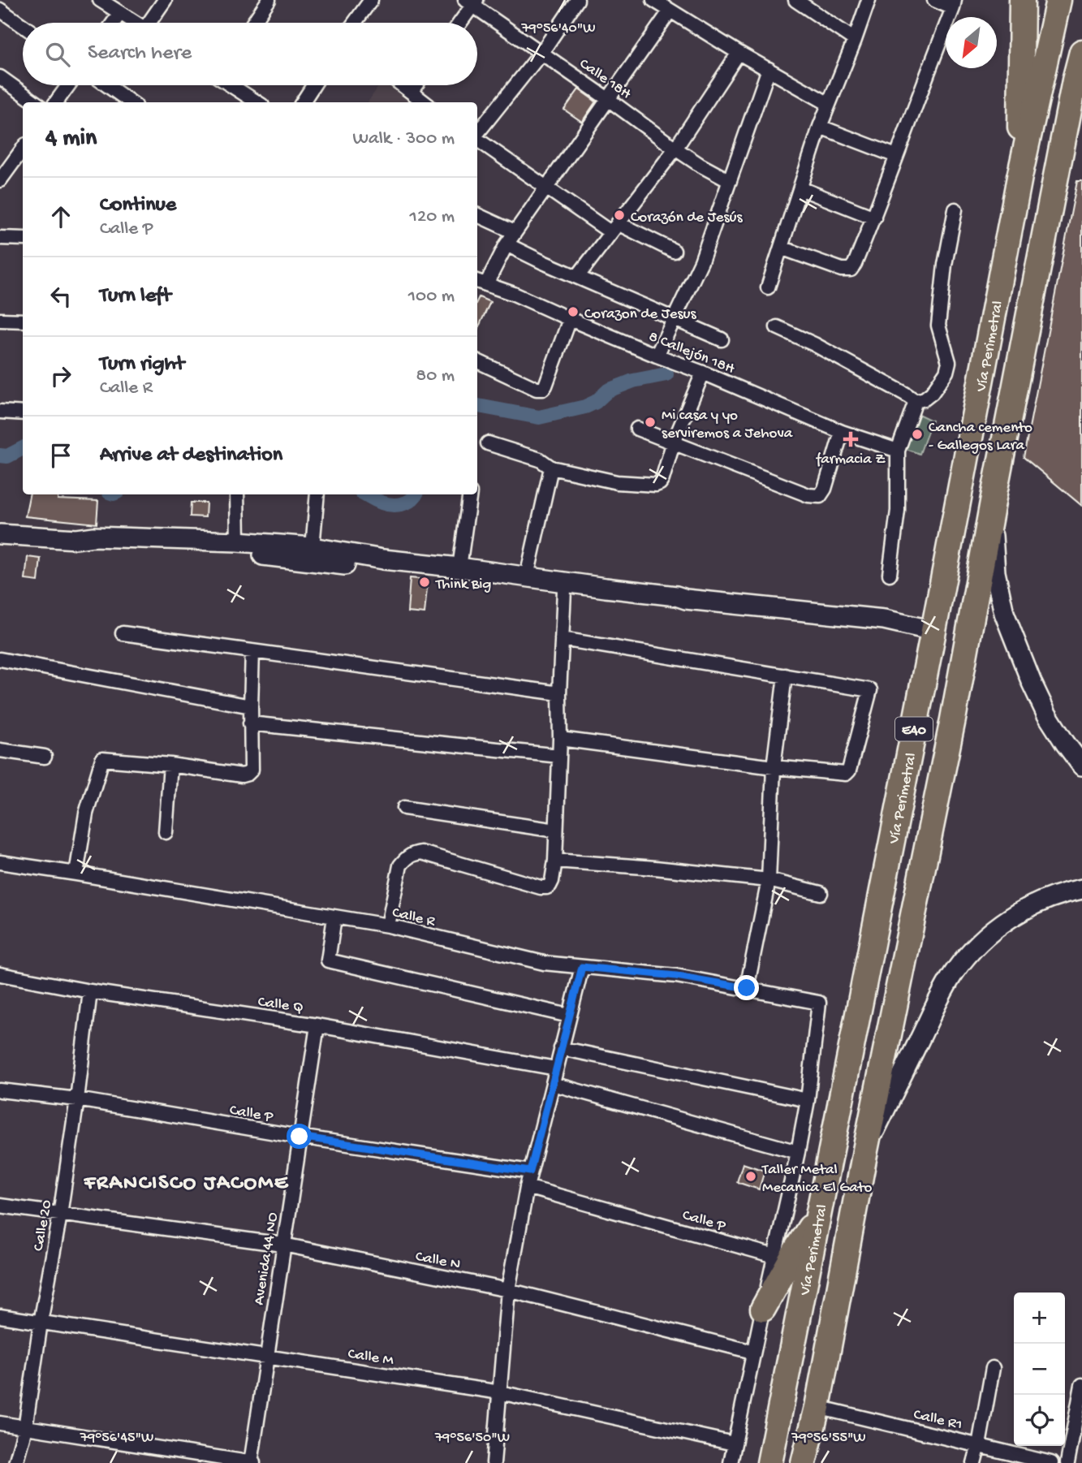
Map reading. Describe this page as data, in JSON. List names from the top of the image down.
{
  "streets": {
    "highway": ["Vía Perimetral", "E40"],
    "street": [
      "Calle 18H",
      "8 Callejón 18H",
      "Calle R",
      "Calle Q",
      "Calle P",
      "Calle 20",
      "Avenida 44 NO",
      "Calle N",
      "Calle M",
      "Calle R1"
    ]
  },
  "crossings": [
    ["E40", "Calle R1"],
    ["Calle Q", "Calle 20"],
    ["Calle Q", "Avenida 44 NO"],
    ["Calle P", "Calle 20"],
    ["Calle P", "Avenida 44 NO"],
    ["Calle 20", "Calle N"],
    ["Calle 20", "Calle M"],
    ["Avenida 44 NO", "Calle N"],
    ["Avenida 44 NO", "Calle M"]
  ],
  "districts": ["FRANCISCO JACOME"],
  "places": {
    "other": [
      "Corazón de Jesús",
      "Corazon de Jesus",
      "Mi casa y yo serviremos a Jehova",
      "Cancha cemento - Gallegos Lara",
      "Think Big",
      "Taller Metal Mecanica El Gato"
    ],
    "health": ["farmacia Z"]
  },
  "north": "bottom left",
  "page": {
    "search": "Search here",
    "heading": ["4 min", "Walk · 300 m"],
    "list": [
      ["Continue", "Calle P", "120 m"],
      ["Turn left", "100 m"],
      ["Turn right", "Calle R", "80 m"],
      "Arrive at destination"
    ],
    "map_buttons": ["+", "−"]
  },
  "coordinates": [
    "79°56'40\"W",
    "79°56'45\"W",
    "79°56'50\"W",
    "79°56'55\"W"
  ]
}
